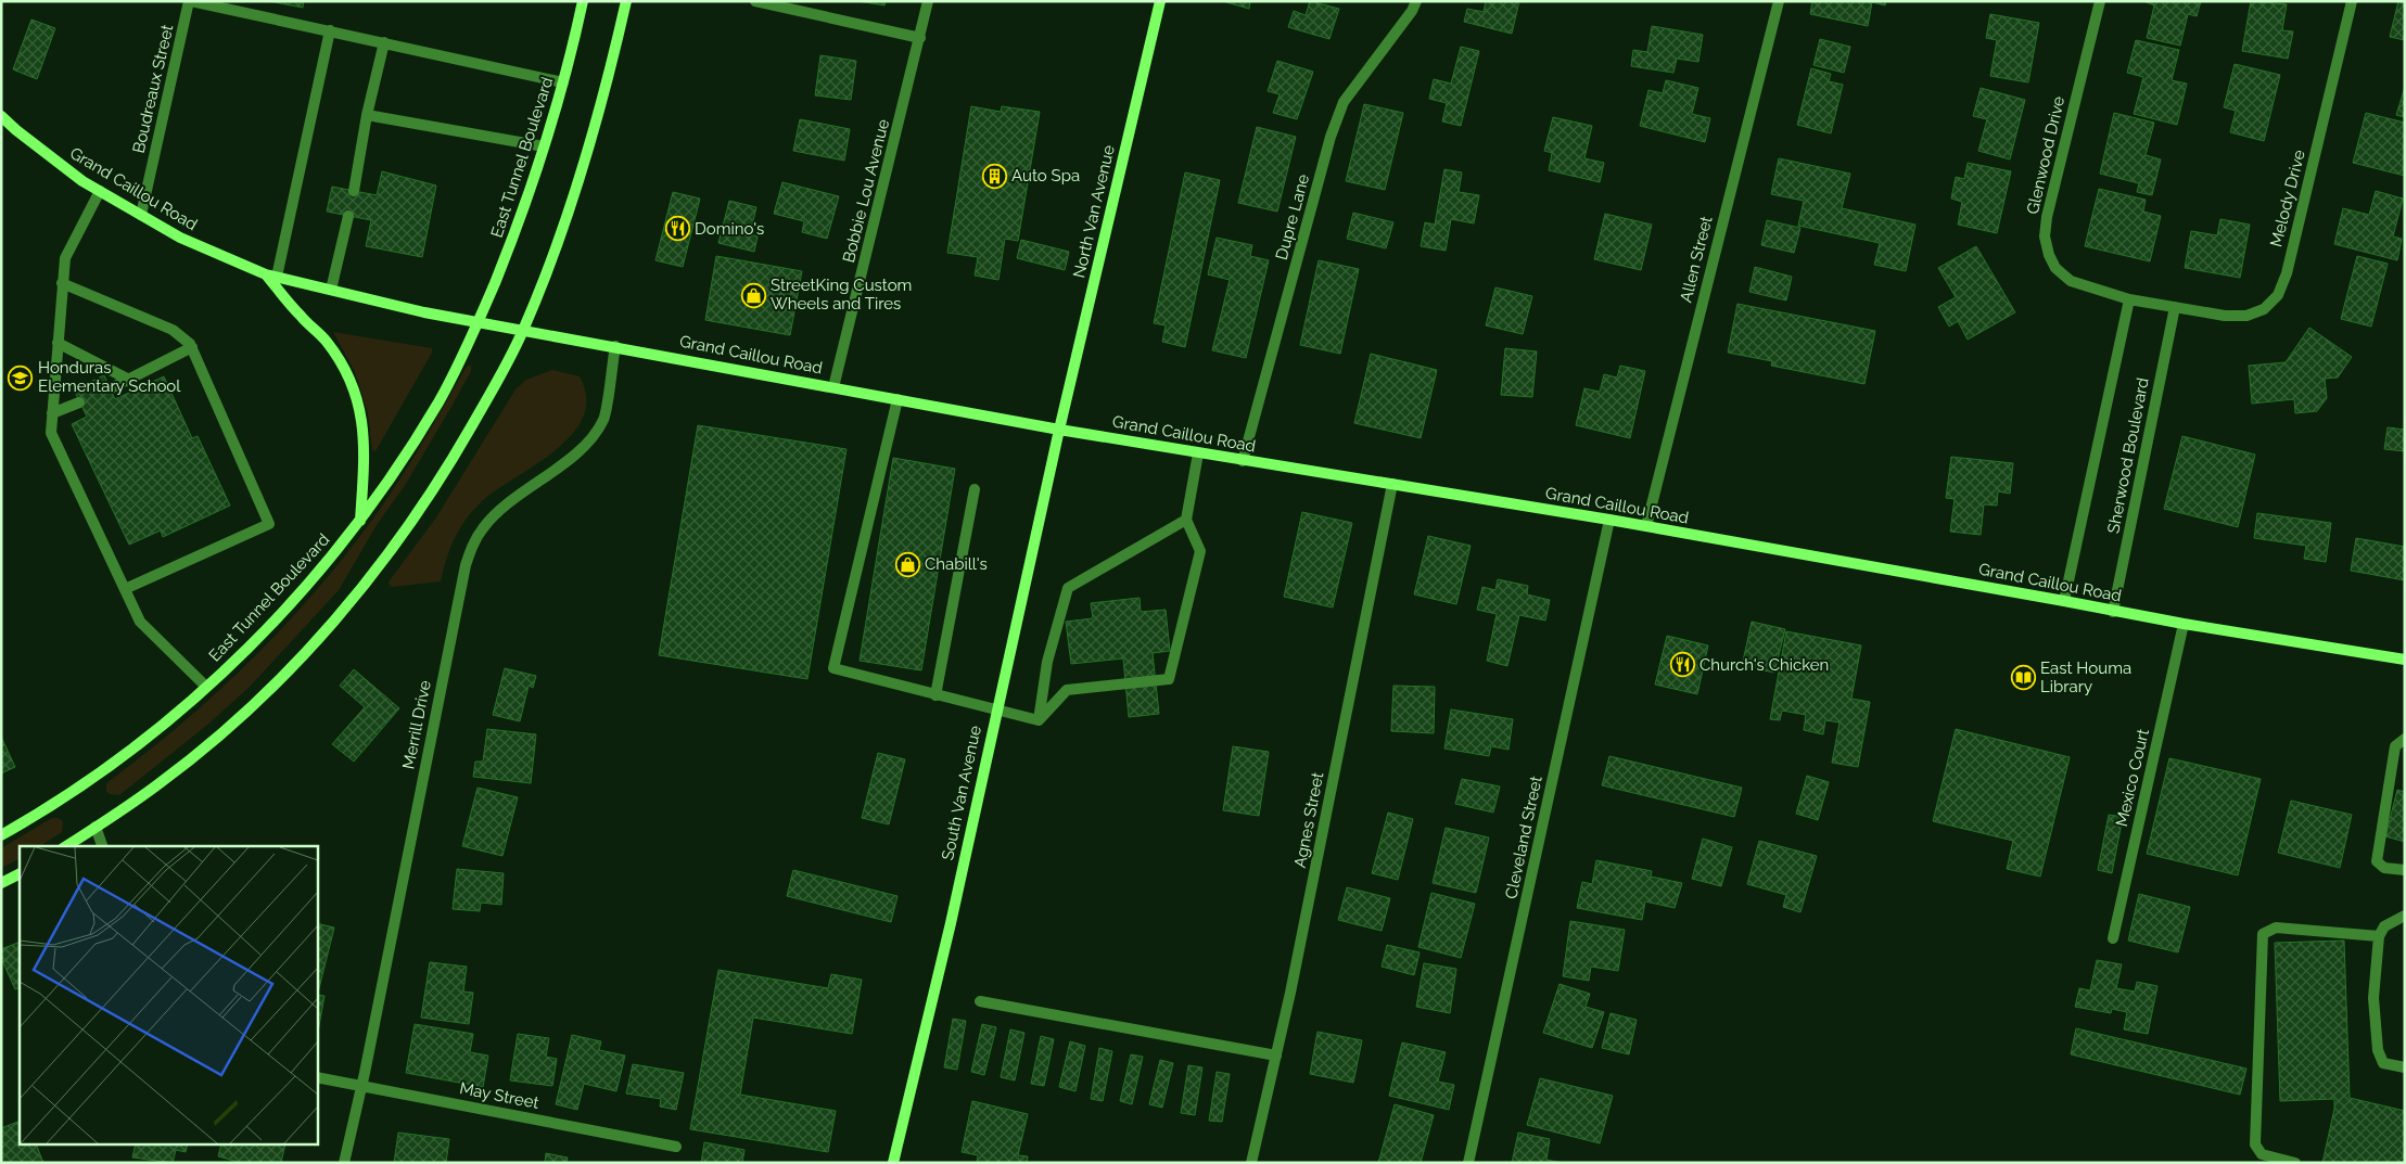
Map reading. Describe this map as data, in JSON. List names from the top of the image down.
{
  "streets": {
    "main road": [
      "East Tunnel Boulevard",
      "Grand Caillou Road",
      "North Van Avenue",
      "South Van Avenue"
    ],
    "street": [
      "Boudreaux Street",
      "Glenwood Drive",
      "Bobbie Lou Avenue",
      "Melody Drive",
      "Dupre Lane",
      "Allen Street",
      "Sherwood Boulevard",
      "Merrill Drive",
      "Mexico Court",
      "Agnes Street",
      "Cleveland Street",
      "May Street"
    ]
  },
  "crossings": [
    ["Boudreaux Street", "Grand Caillou Road"],
    ["Glenwood Drive", "Melody Drive"],
    ["Glenwood Drive", "Sherwood Boulevard"],
    ["East Tunnel Boulevard", "Grand Caillou Road"],
    ["Grand Caillou Road", "Bobbie Lou Avenue"],
    ["Grand Caillou Road", "North Van Avenue"],
    ["Grand Caillou Road", "Dupre Lane"],
    ["Grand Caillou Road", "Allen Street"],
    ["Grand Caillou Road", "Sherwood Boulevard"],
    ["Grand Caillou Road", "Merrill Drive"],
    ["Grand Caillou Road", "Mexico Court"],
    ["Grand Caillou Road", "South Van Avenue"],
    ["Grand Caillou Road", "Agnes Street"],
    ["Grand Caillou Road", "Cleveland Street"],
    ["Melody Drive", "Sherwood Boulevard"],
    ["North Van Avenue", "South Van Avenue"],
    ["Merrill Drive", "May Street"]
  ],
  "places": {
    "building": ["Auto Spa"],
    "restaurant": ["Domino's", "Church's Chicken"],
    "shop": ["StreetKing Custom Wheels and Tires", "Chabill's"],
    "school or university": ["Honduras Elementary School"],
    "library": ["East Houma Library"]
  }
}
